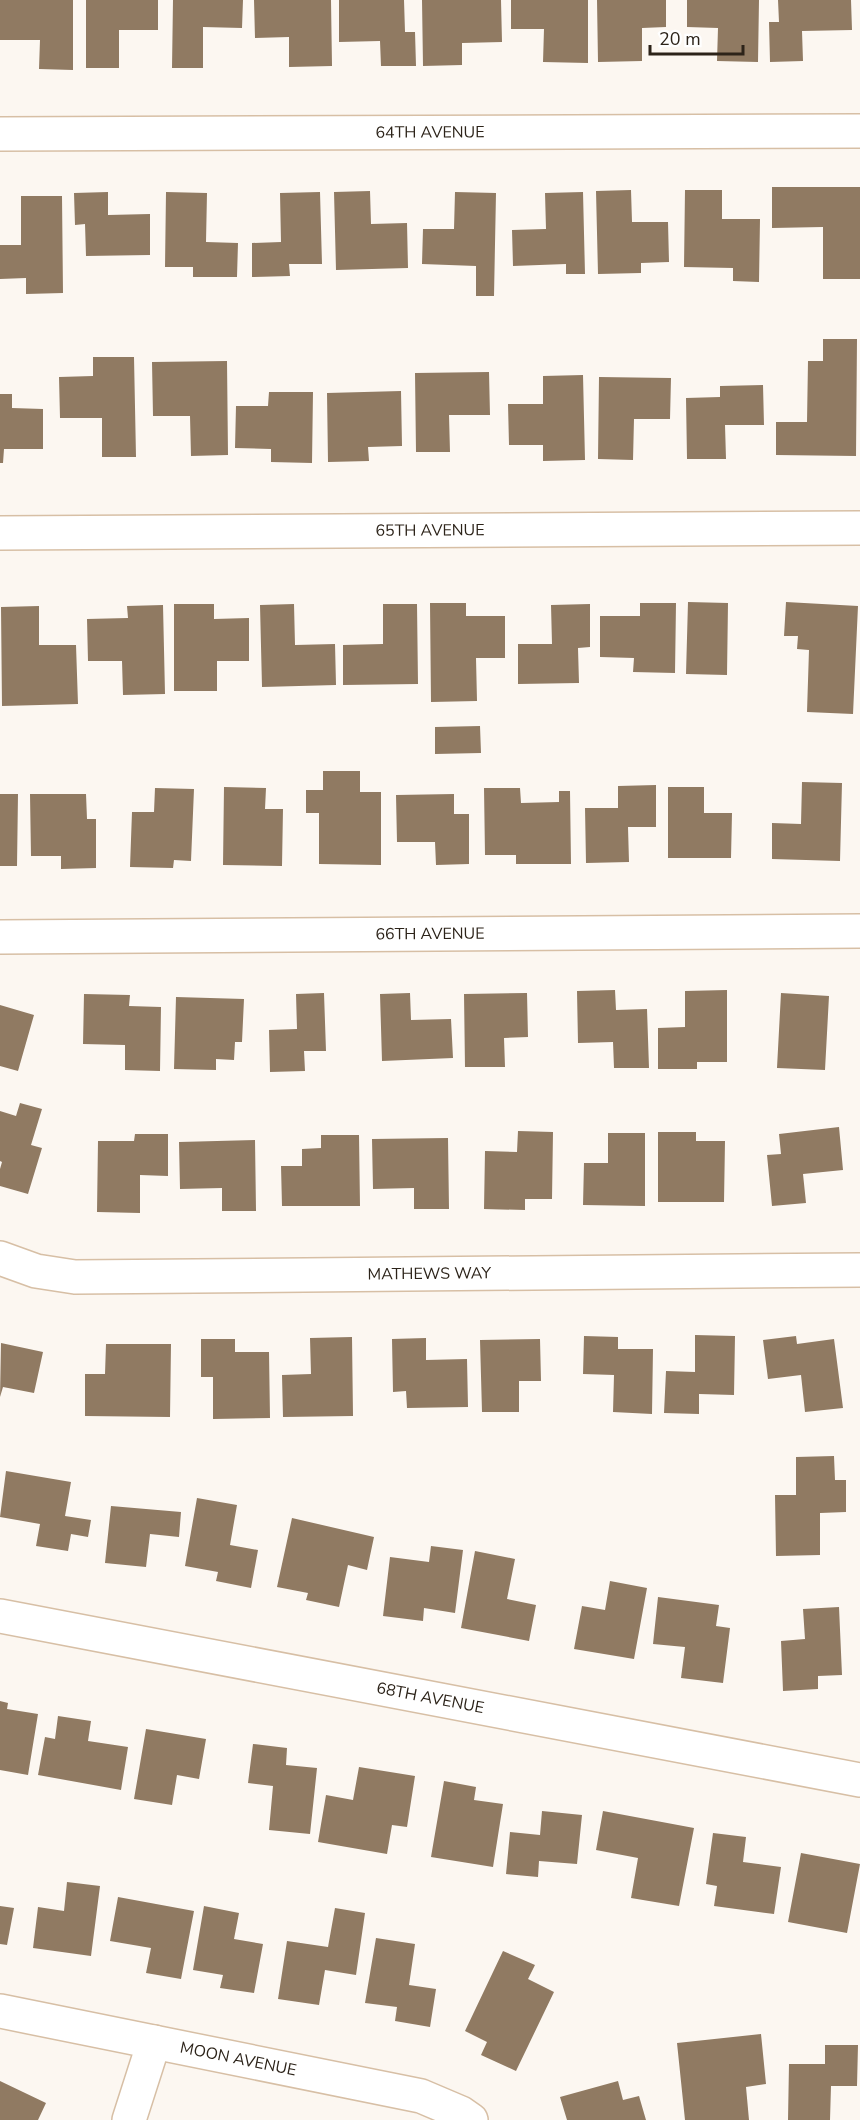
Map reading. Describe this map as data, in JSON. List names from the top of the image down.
{
  "streets": {
    "street": [
      "64TH AVENUE",
      "65TH AVENUE",
      "66TH AVENUE",
      "MATHEWS WAY",
      "68TH AVENUE",
      "MOON AVENUE"
    ]
  },
  "scale_bar": "20 m"
}
